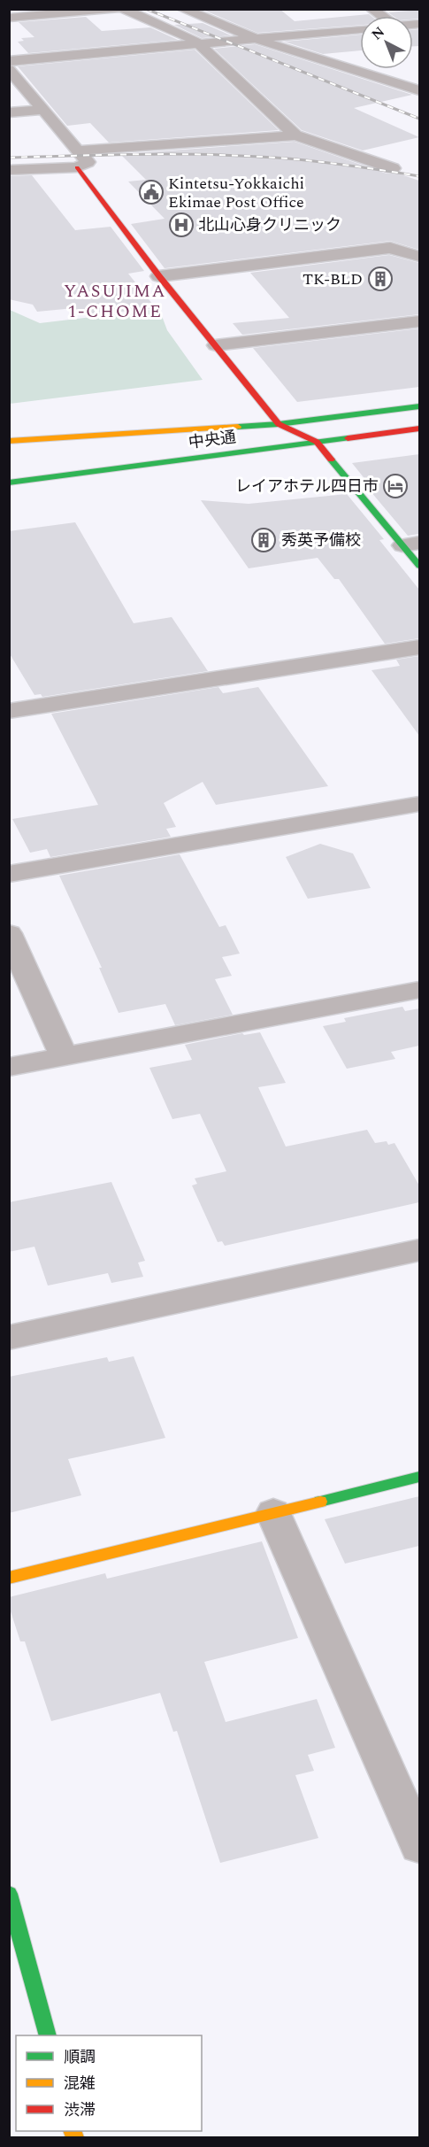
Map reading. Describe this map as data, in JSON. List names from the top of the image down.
{
  "streets": {
    "street": ["中央通"]
  },
  "districts": ["YASUJIMA 1-CHOME"],
  "places": {
    "public building": ["Kintetsu-Yokkaichi Ekimae Post Office"],
    "hospital": ["北山心身クリニック"],
    "building": ["TK-BLD", "秀英予備校"],
    "hotel": ["レイアホテル四日市"]
  },
  "legend": ["順調", "混雑", "渋滞"],
  "north": "top left"
}
